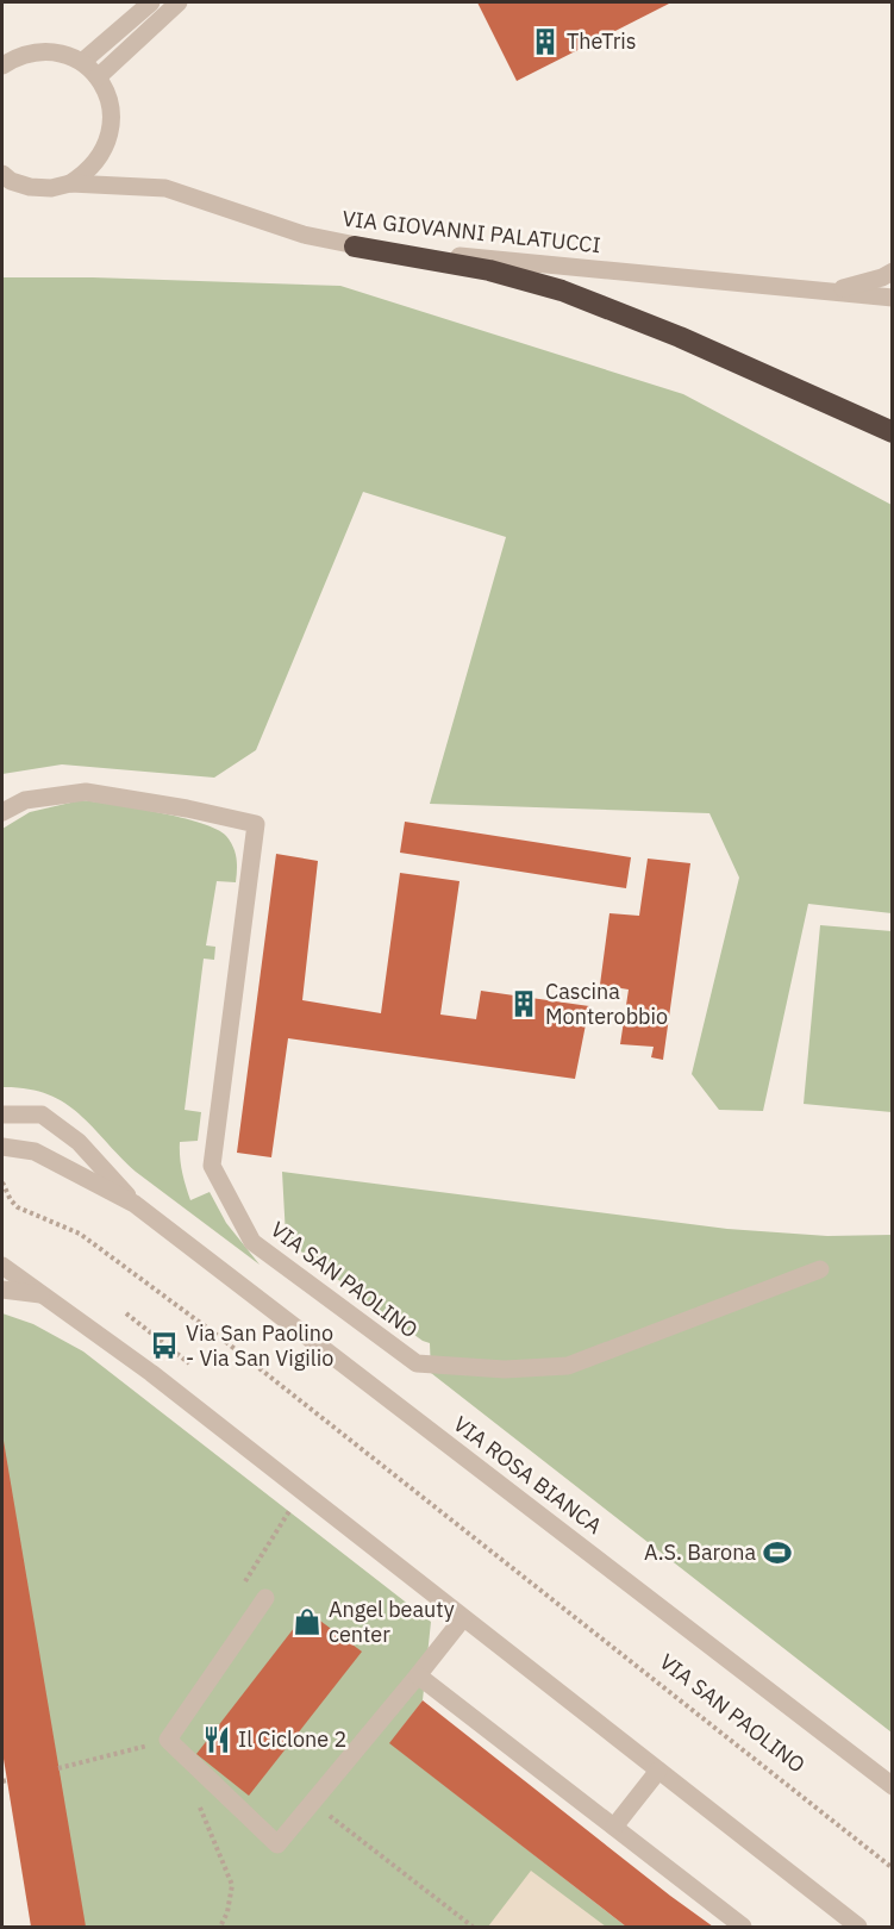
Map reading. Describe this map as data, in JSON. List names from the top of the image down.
{
  "streets": {
    "street": ["VIA GIOVANNI PALATUCCI", "VIA SAN PAOLINO", "VIA ROSA BIANCA"]
  },
  "places": {
    "building": ["TheTris", "Cascina Monterobbio"],
    "bus stop": ["Via San Paolino - Via San Vigilio"],
    "sports": ["A.S. Barona"],
    "shop": ["Angel beauty center"],
    "restaurant": ["Il Ciclone 2"]
  }
}
